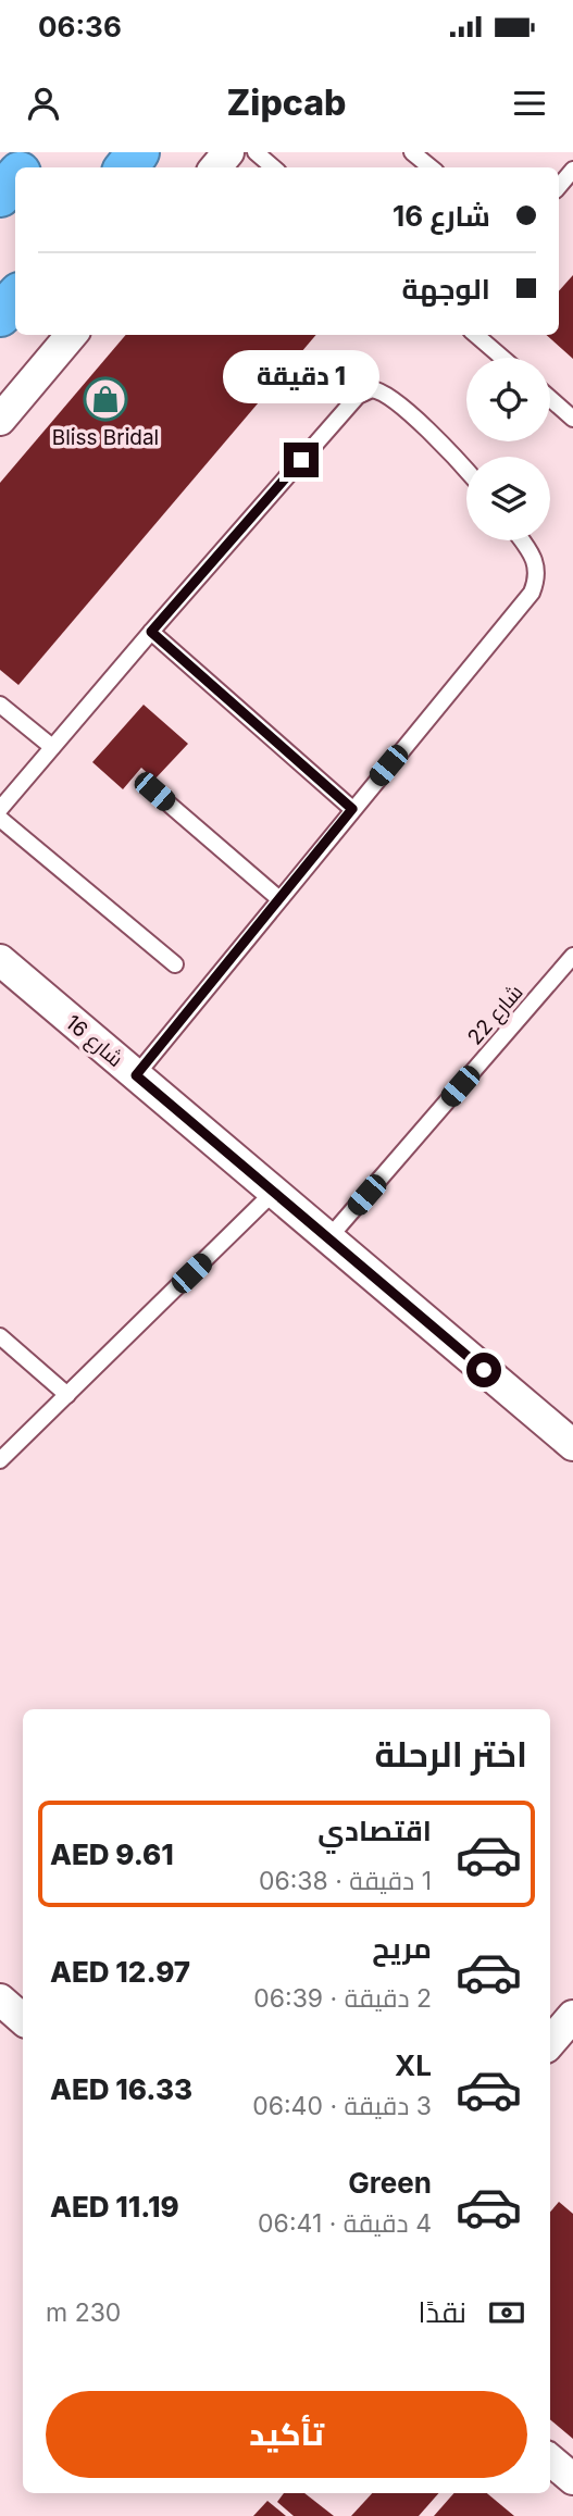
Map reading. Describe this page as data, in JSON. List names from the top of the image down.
{
  "streets": {
    "street": ["شارع 16"],
    "lane": ["شارع 22"]
  },
  "crossings": [
    ["شارع 22", "شارع 16"]
  ],
  "places": {
    "shop": ["Bliss Bridal"]
  },
  "page": {
    "status": "06:36",
    "header": "Zipcab",
    "banner": ["شارع 16", "الوجهة"],
    "bubble": "1 دقيقة",
    "heading": "اختر الرحلة",
    "list": [
      {
        "name": "اقتصادي",
        "note": "1 دقيقة · 06:38",
        "value": "AED 9.61"
      },
      {
        "name": "مريح",
        "note": "2 دقيقة · 06:39",
        "value": "AED 12.97"
      },
      {
        "name": "XL",
        "note": "3 دقيقة · 06:40",
        "value": "AED 16.33"
      },
      {
        "name": "Green",
        "note": "4 دقيقة · 06:41",
        "value": "AED 11.19"
      }
    ],
    "pay": ["نقدًا", "230 m"],
    "buttons": "تأكيد"
  }
}
